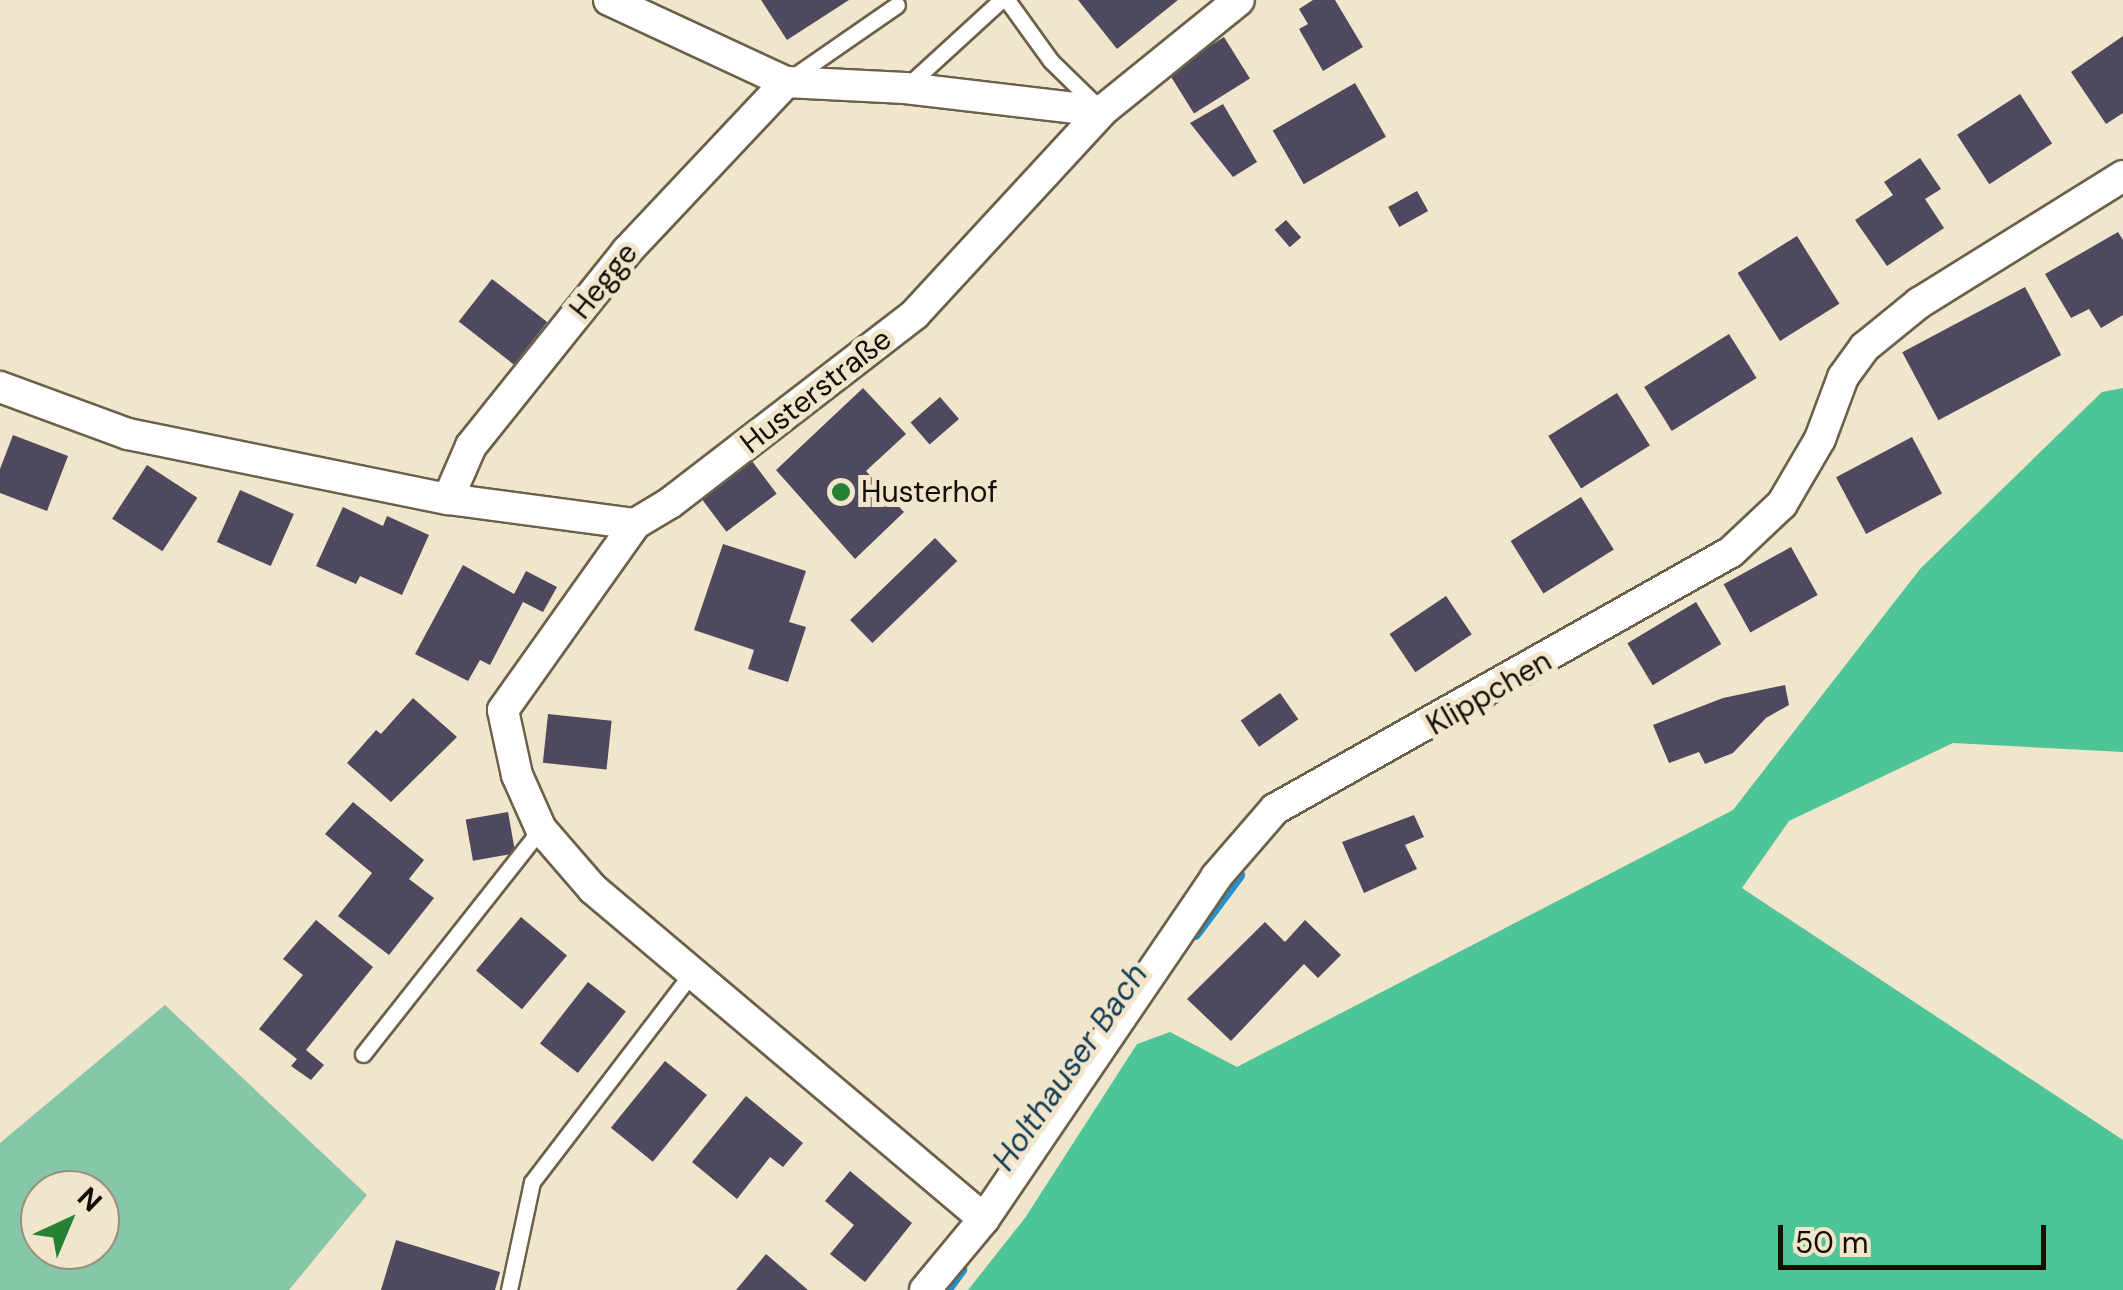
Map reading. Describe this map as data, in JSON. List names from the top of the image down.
{
  "streets": {
    "street": ["Hegge", "Husterstraße", "Klippchen"]
  },
  "crossings": [
    ["Husterstraße", "Klippchen"]
  ],
  "water": ["Holthauser Bach"],
  "places": ["Husterhof"],
  "scale_bar": "50 m",
  "north": "top right"
}
